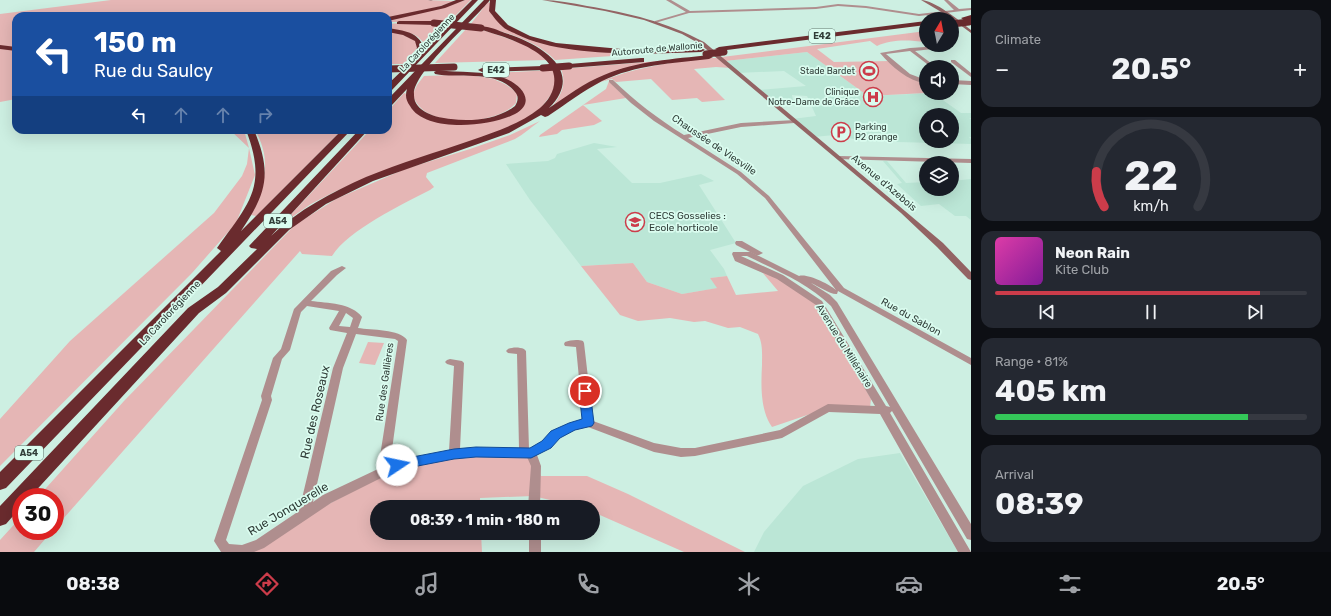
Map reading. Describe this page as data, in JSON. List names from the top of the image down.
{
  "streets": {
    "highway": [
      "E42",
      "La Carolorégienne",
      "Autoroute de Wallonie",
      "A54"
    ],
    "street": [
      "Chaussée de Viesville",
      "Avenue d'Azebois",
      "Rue du Sablon",
      "Avenue du Millénaire",
      "Rue des Gallières",
      "Rue des Roseaux",
      "Rue Jonquerelle"
    ]
  },
  "crossings": [
    ["E42", "Autoroute de Wallonie"],
    ["E42", "Avenue d'Azebois"],
    ["Autoroute de Wallonie", "Avenue d'Azebois"],
    ["Chaussée de Viesville", "Rue du Sablon"],
    ["Chaussée de Viesville", "Avenue du Millénaire"],
    ["Rue du Sablon", "Avenue du Millénaire"],
    ["Rue des Gallières", "Rue des Roseaux"],
    ["Rue des Gallières", "Rue Jonquerelle"],
    ["Rue des Roseaux", "Rue Jonquerelle"]
  ],
  "places": {
    "sports": ["Stade Bardet"],
    "hospital": ["Clinique Notre-Dame de Grâce"],
    "parking": ["Parking P2 orange"],
    "school or university": ["CECS Gosselies : Ecole horticole"]
  },
  "north": "top",
  "page": {
    "tile": [
      "Climate",
      ["Range · 81%", "405 km"],
      ["Arrival", "08:39"]
    ],
    "turn": ["150 m", "Rue du Saulcy"],
    "heat": ["−", "20.5°", "+"],
    "song": ["Neon Rain", "Kite Club"],
    "limit": "30",
    "trip": "08:39 · 1 min · 180 m",
    "tabs": ["08:38", "20.5°"],
    "gauge": ["22", "km/h"]
  }
}
